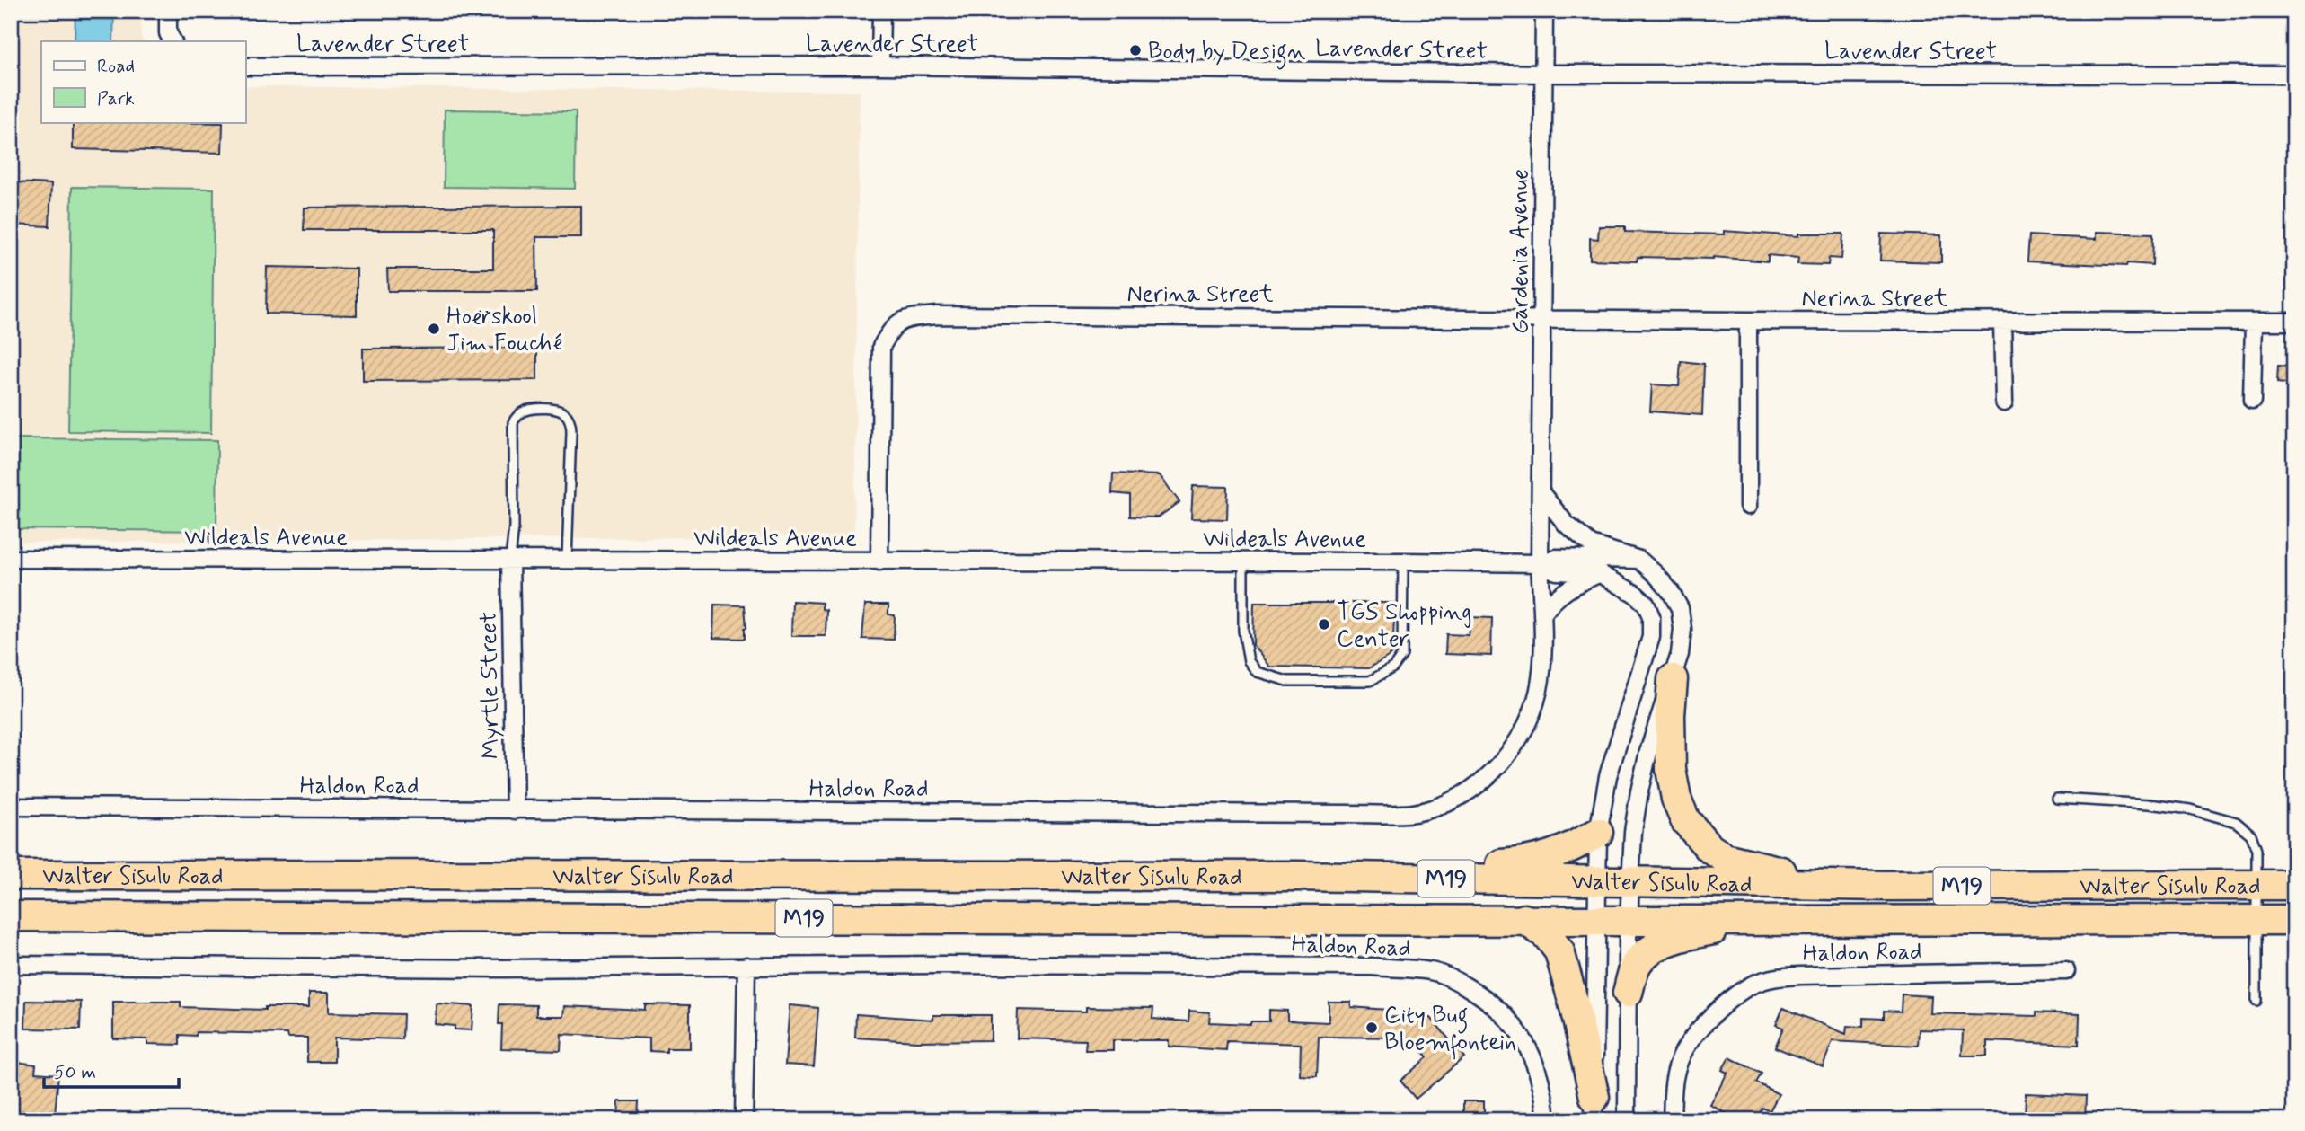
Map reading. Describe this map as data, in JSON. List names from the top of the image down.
{
  "streets": {
    "highway": ["Walter Sisulu Road", "M19"],
    "street": [
      "Lavender Street",
      "Gardenia Avenue",
      "Nerina Street",
      "Wildeals Avenue",
      "Myrtle Street",
      "Haldon Road"
    ]
  },
  "crossings": [
    ["Lavender Street", "Gardenia Avenue"],
    ["Gardenia Avenue", "Nerina Street"],
    ["Gardenia Avenue", "Wildeals Avenue"],
    ["Gardenia Avenue", "Haldon Road"],
    ["Nerina Street", "Wildeals Avenue"],
    ["Wildeals Avenue", "Myrtle Street"],
    ["Wildeals Avenue", "Haldon Road"],
    ["Myrtle Street", "Haldon Road"]
  ],
  "places": [
    "Body by Design",
    "Hoërskool Jim Fouché",
    "TGS Shopping Center",
    "City Bug Bloemfontein"
  ],
  "legend": ["Road", "Park"],
  "scale_bar": "50 m"
}
